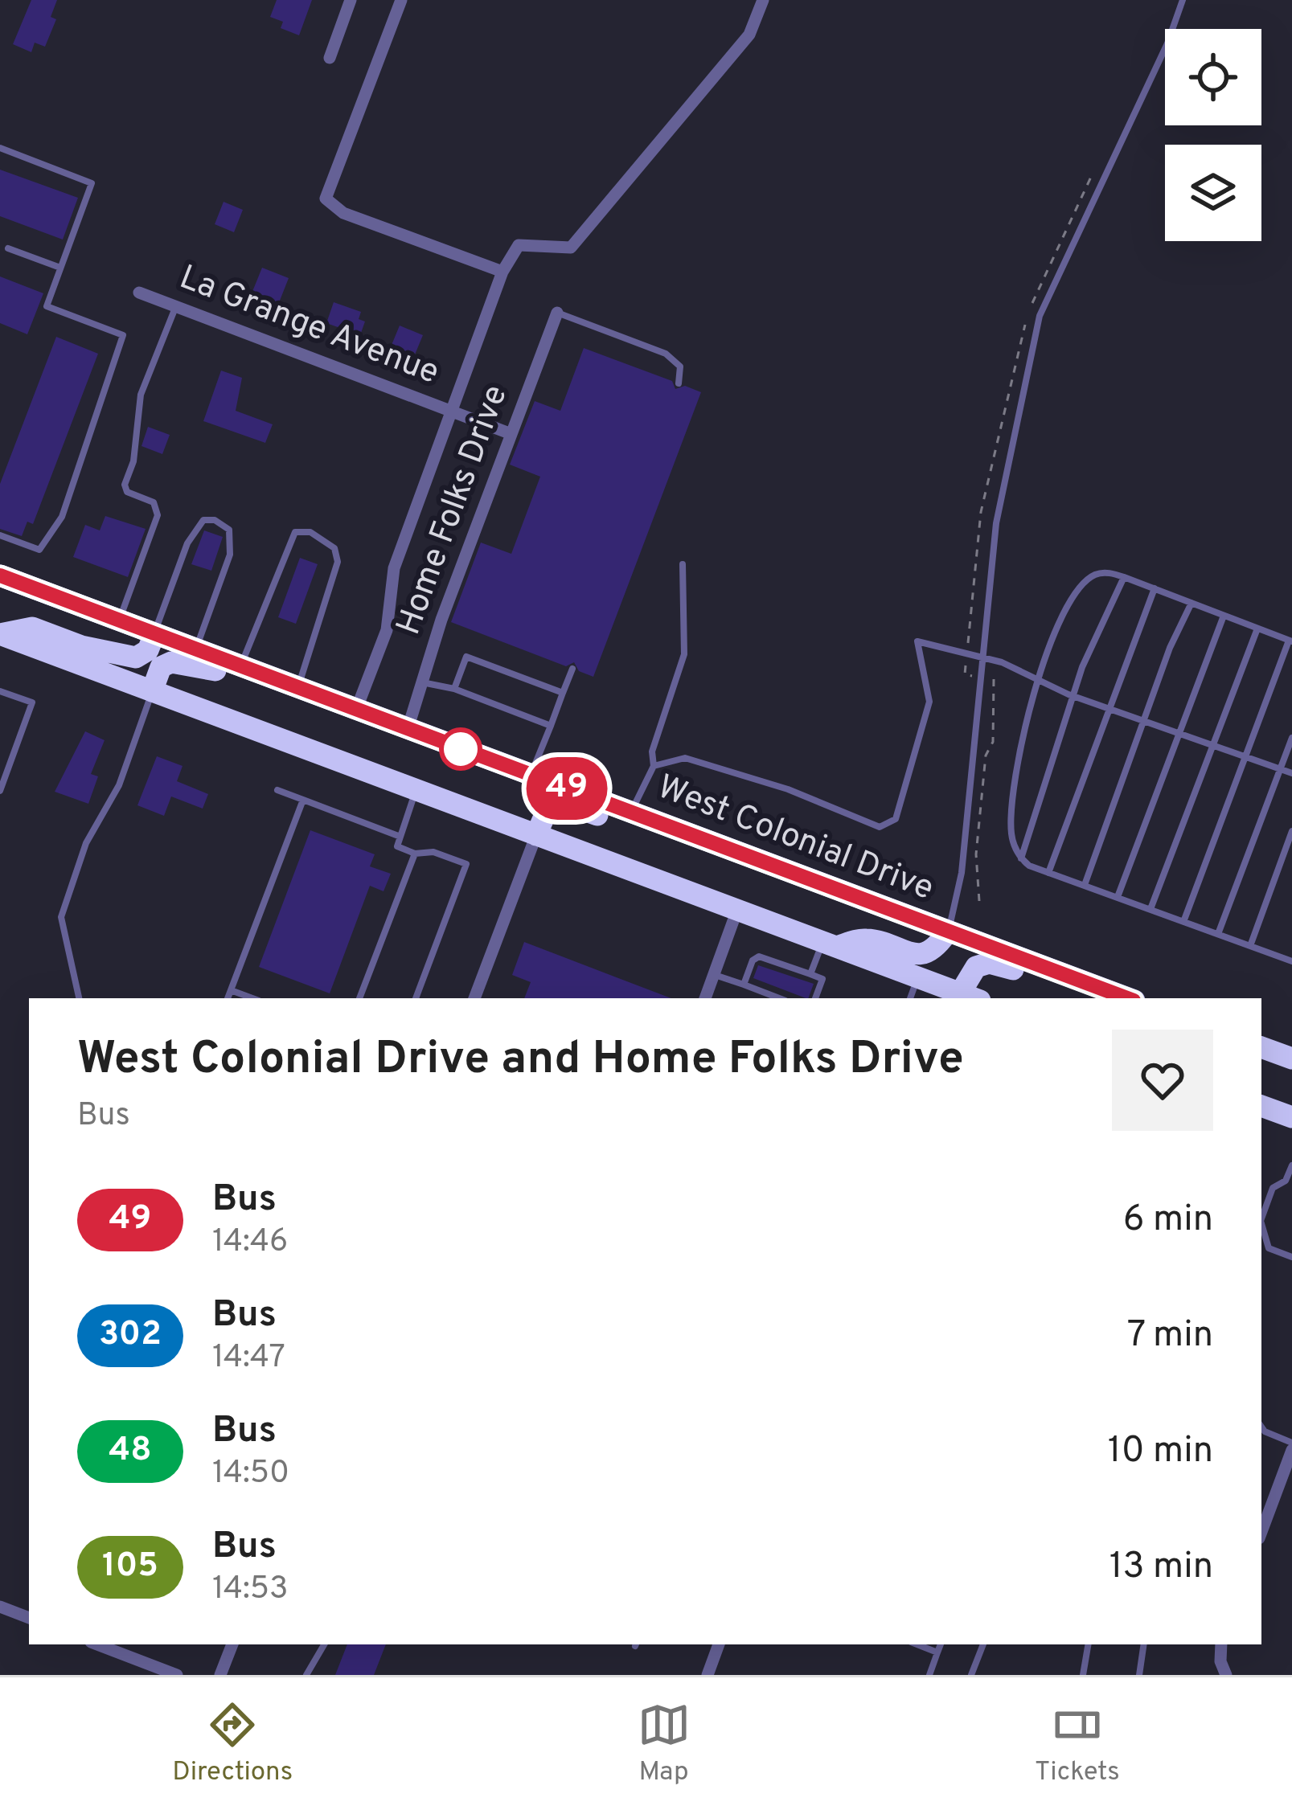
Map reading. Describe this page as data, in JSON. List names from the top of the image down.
{
  "streets": {
    "highway": ["West Colonial Drive"],
    "street": ["La Grange Avenue", "Home Folks Drive"]
  },
  "crossings": [
    ["La Grange Avenue", "Home Folks Drive"],
    ["Home Folks Drive", "West Colonial Drive"]
  ],
  "lines": ["bus line 49"],
  "page": {
    "on_map": "49",
    "heading": ["West Colonial Drive and Home Folks Drive", "Bus"],
    "list": [
      {
        "mark": "49",
        "name": "Bus",
        "note": "14:46",
        "value": "6 min"
      },
      {
        "mark": "302",
        "name": "Bus",
        "note": "14:47",
        "value": "7 min"
      },
      {
        "mark": "48",
        "name": "Bus",
        "note": "14:50",
        "value": "10 min"
      },
      {
        "mark": "105",
        "name": "Bus",
        "note": "14:53",
        "value": "13 min"
      }
    ],
    "tabs": ["Directions", "Map", "Tickets"]
  }
}
